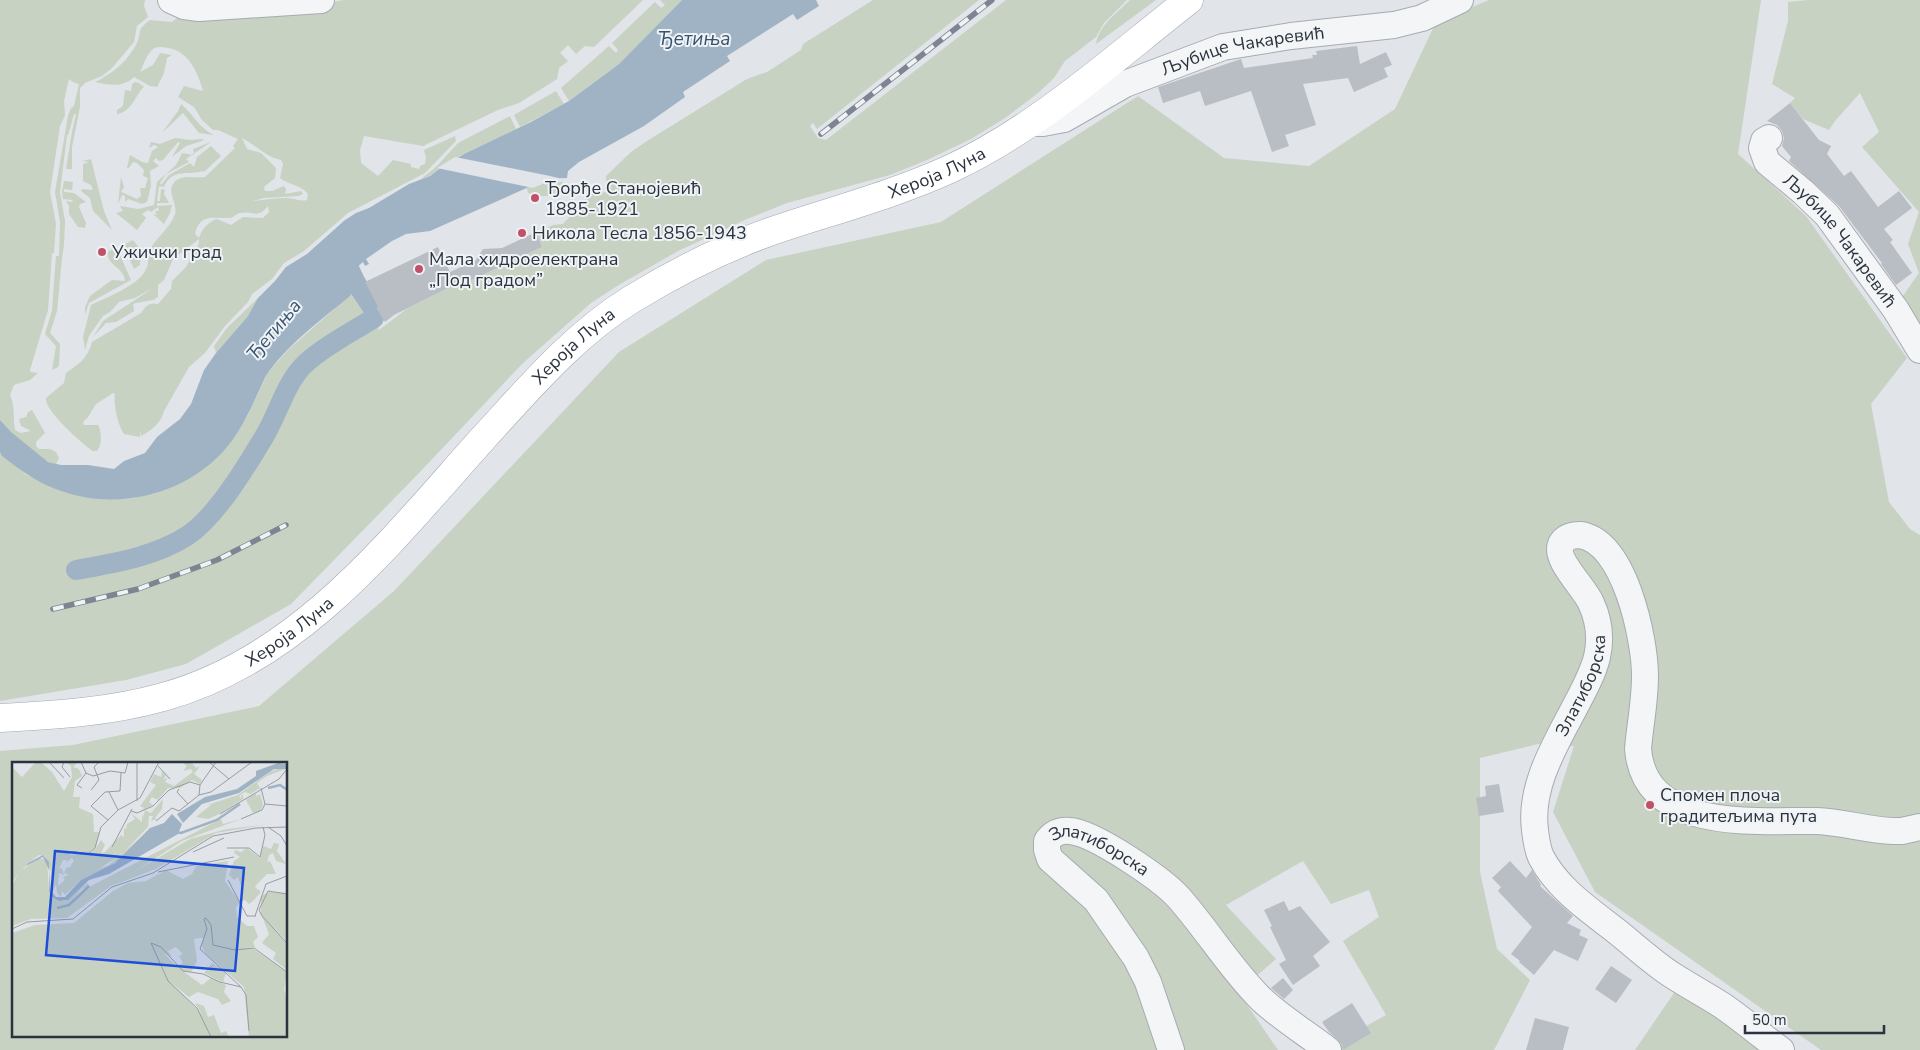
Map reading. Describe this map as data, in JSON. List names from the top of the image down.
{
  "streets": {
    "main road": ["Хероја Луна"],
    "street": ["Љубице Чакаревић", "Златиборска"]
  },
  "crossings": [
    ["Љубице Чакаревић", "Хероја Луна"]
  ],
  "water": ["Ђетиња"],
  "places": [
    "Ђорђе Станојевић 1885-1921",
    "Никола Тесла 1856-1943",
    "Ужички град",
    "Мала хидроелектрана „Под градом”",
    "Спомен плоча градитељима пута"
  ],
  "scale_bar": "50 m"
}
